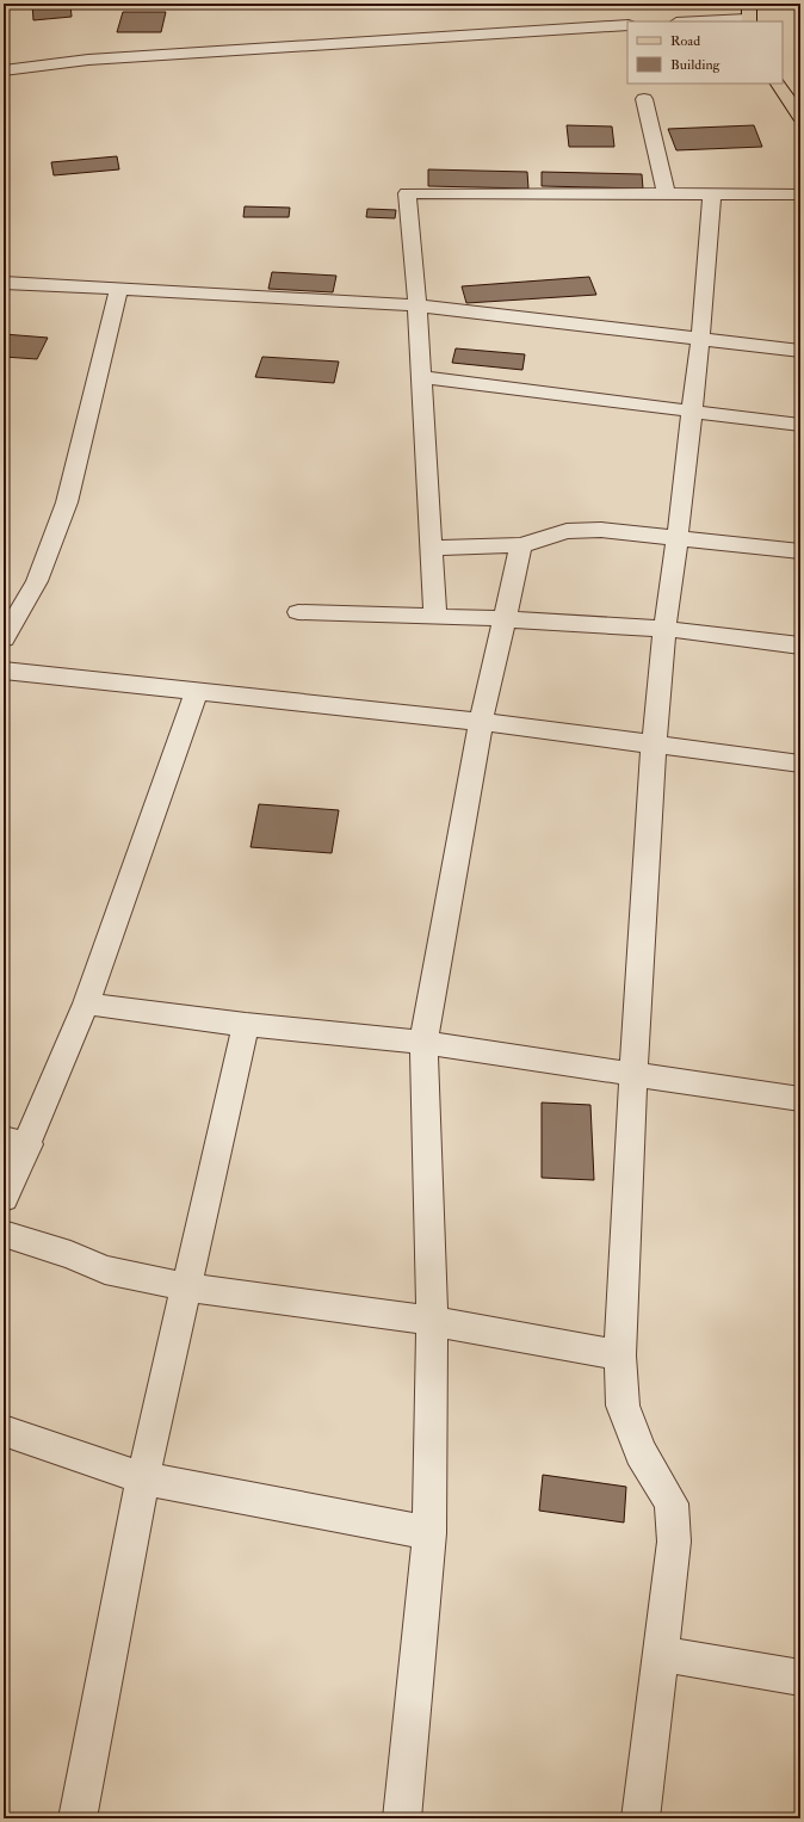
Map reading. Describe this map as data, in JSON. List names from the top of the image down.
{
  "legend": ["Road", "Building"]
}
